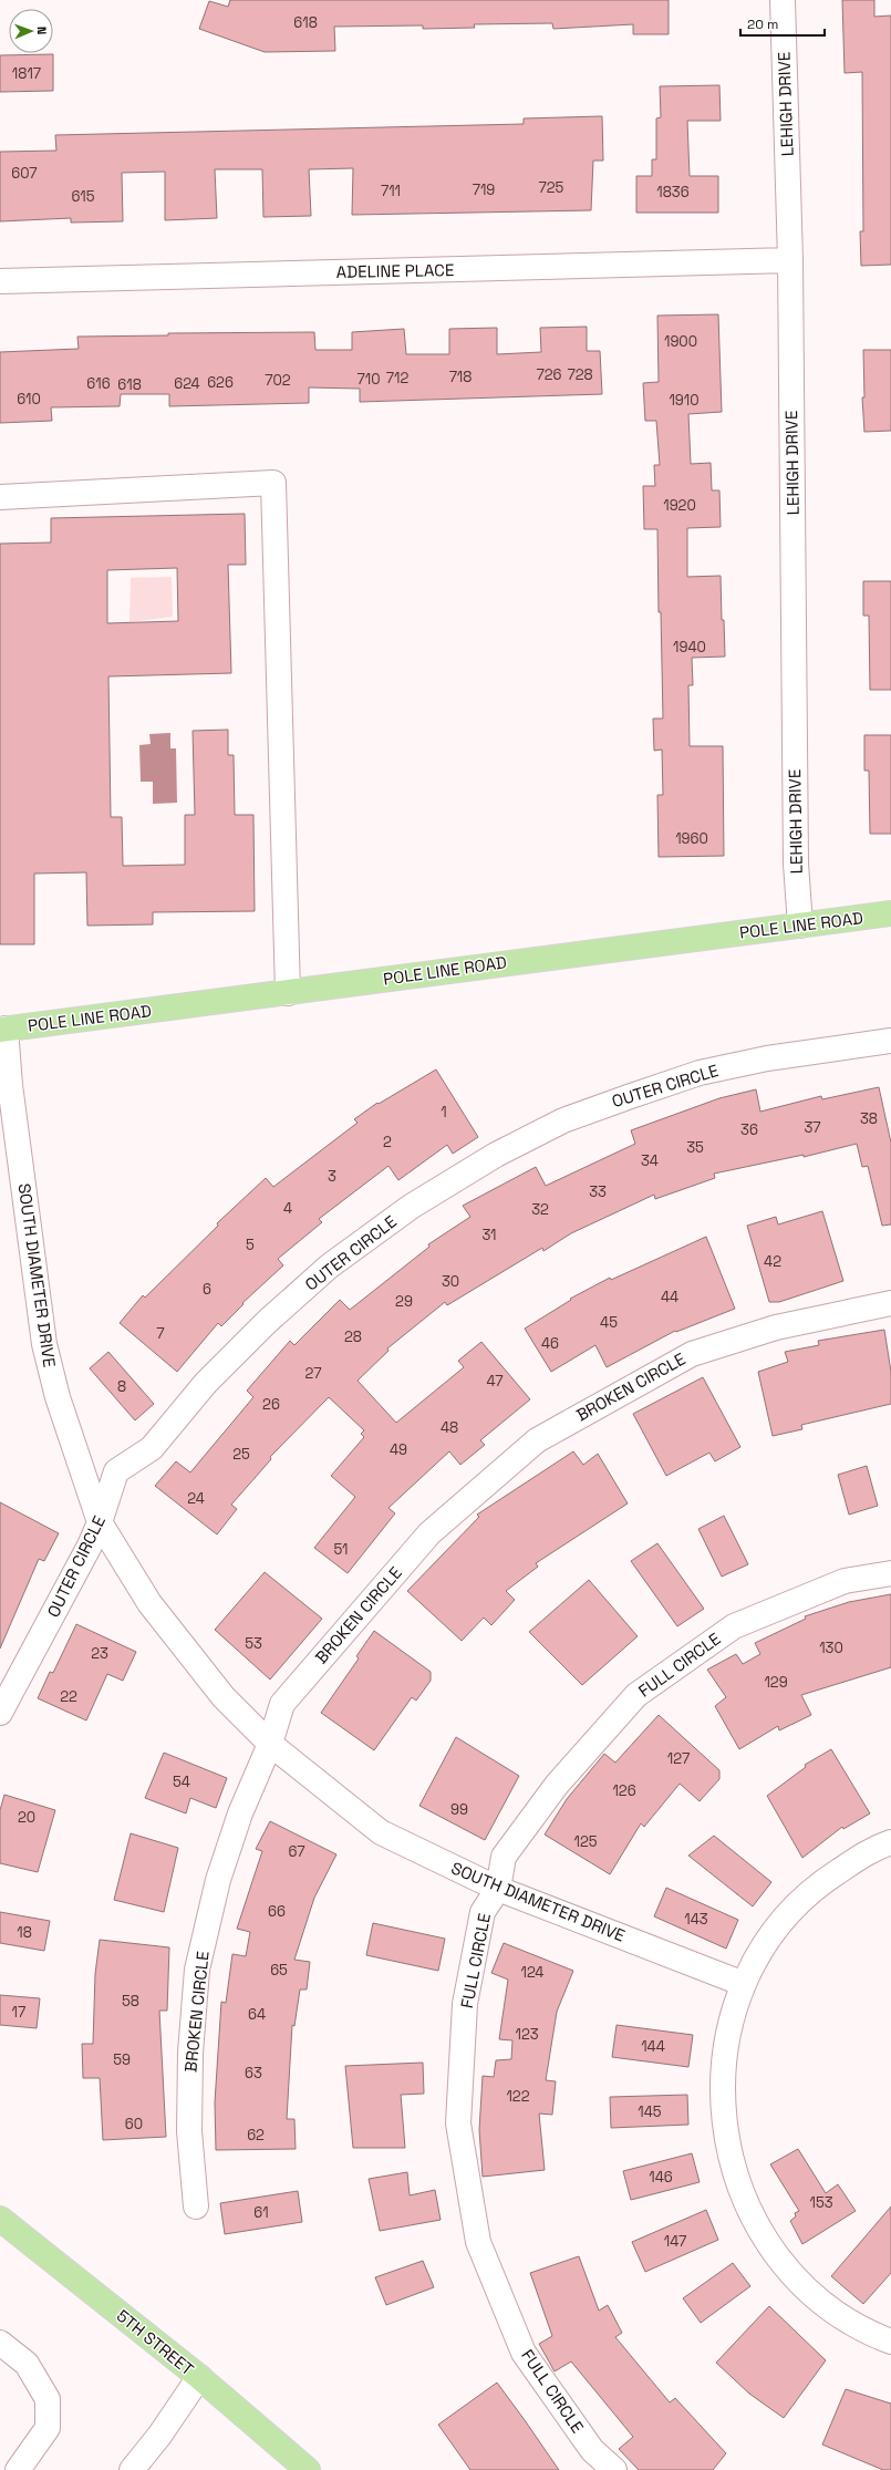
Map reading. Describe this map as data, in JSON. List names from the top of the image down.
{
  "streets": {
    "main road": ["POLE LINE ROAD", "5TH STREET"],
    "street": [
      "LEHIGH DRIVE",
      "ADELINE PLACE",
      "OUTER CIRCLE",
      "SOUTH DIAMETER DRIVE",
      "BROKEN CIRCLE",
      "FULL CIRCLE"
    ]
  },
  "crossings": [
    ["LEHIGH DRIVE", "ADELINE PLACE"],
    ["LEHIGH DRIVE", "POLE LINE ROAD"],
    ["POLE LINE ROAD", "SOUTH DIAMETER DRIVE"],
    ["OUTER CIRCLE", "SOUTH DIAMETER DRIVE"],
    ["SOUTH DIAMETER DRIVE", "BROKEN CIRCLE"],
    ["SOUTH DIAMETER DRIVE", "FULL CIRCLE"]
  ],
  "house_numbers": [
    "618",
    "1817",
    "607",
    "725",
    "719",
    "711",
    "1836",
    "615",
    "1900",
    "726",
    "728",
    "718",
    "712",
    "710",
    "702",
    "626",
    "616",
    "624",
    "618",
    "610",
    "1910",
    "1920",
    "1940",
    "1960",
    "1",
    "38",
    "37",
    "36",
    "2",
    "35",
    "34",
    "3",
    "33",
    "4",
    "32",
    "31",
    "5",
    "42",
    "30",
    "6",
    "44",
    "29",
    "45",
    "7",
    "28",
    "46",
    "27",
    "47",
    "8",
    "26",
    "48",
    "49",
    "25",
    "24",
    "51",
    "53",
    "130",
    "23",
    "129",
    "22",
    "127",
    "54",
    "126",
    "99",
    "20",
    "125",
    "67",
    "66",
    "143",
    "18",
    "65",
    "124",
    "58",
    "17",
    "64",
    "123",
    "144",
    "59",
    "63",
    "122",
    "145",
    "60",
    "62",
    "146",
    "153",
    "61",
    "147"
  ],
  "scale_bar": "20 m",
  "north": "right"
}
